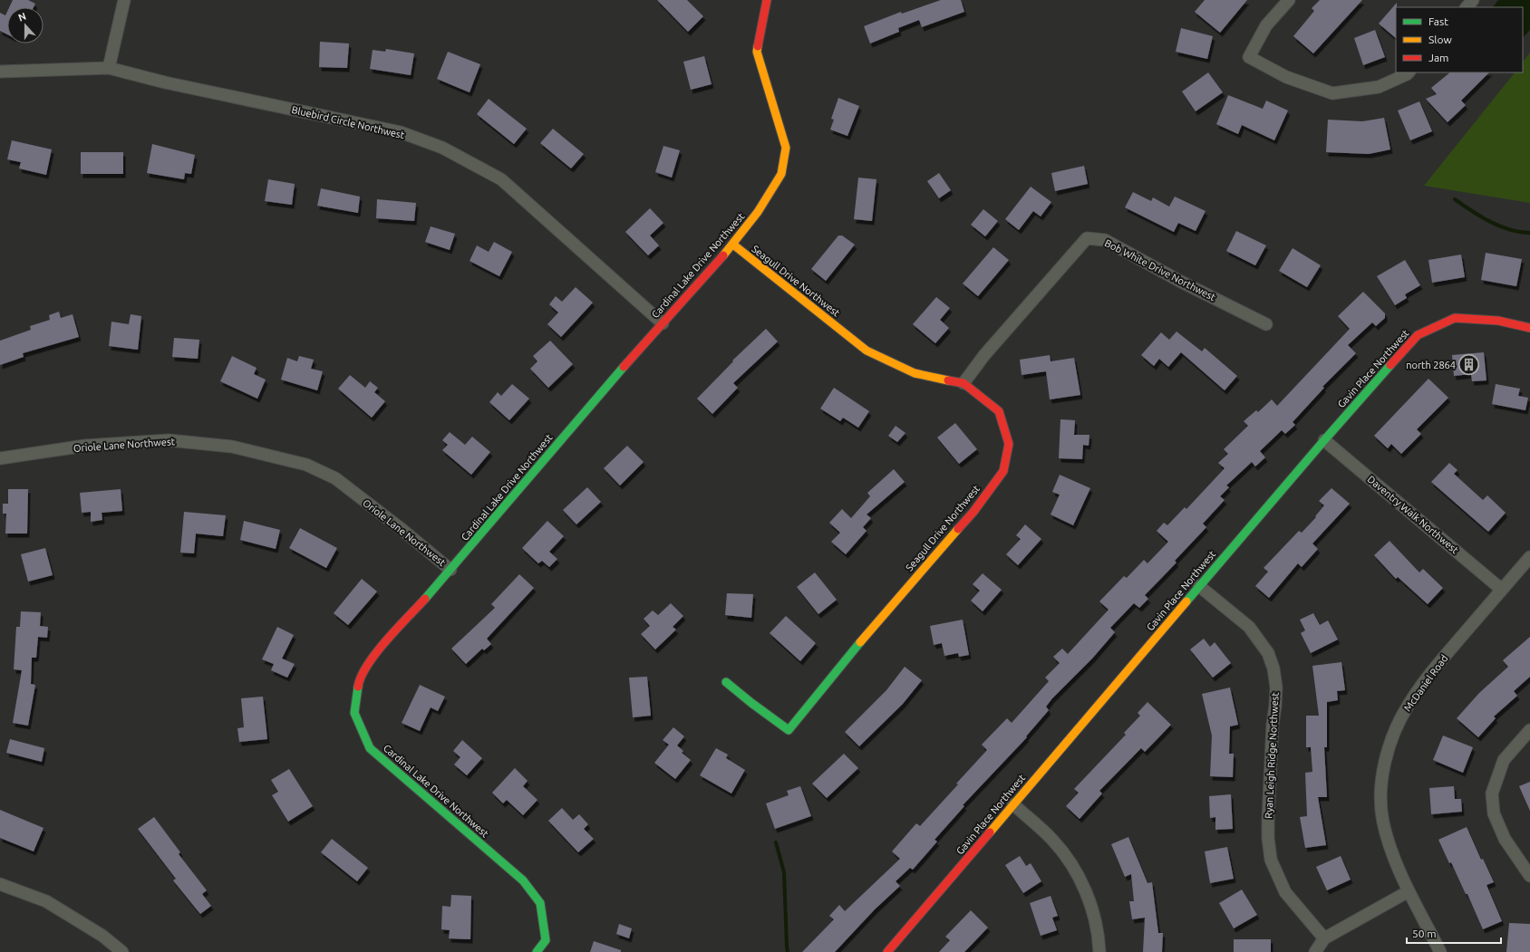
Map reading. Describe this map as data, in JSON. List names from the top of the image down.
{
  "streets": {
    "street": [
      "Bluebird Circle Northwest",
      "Cardinal Lake Drive Northwest",
      "Bob White Drive Northwest",
      "Seagull Drive Northwest",
      "Gavin Place Northwest",
      "Oriole Lane Northwest",
      "Daventry Walk Northwest",
      "McDaniel Road",
      "Ryan Leigh Ridge Northwest"
    ]
  },
  "crossings": [
    ["Bluebird Circle Northwest", "Cardinal Lake Drive Northwest"],
    ["Cardinal Lake Drive Northwest", "Seagull Drive Northwest"],
    ["Cardinal Lake Drive Northwest", "Oriole Lane Northwest"],
    ["Bob White Drive Northwest", "Seagull Drive Northwest"],
    ["Gavin Place Northwest", "Daventry Walk Northwest"],
    ["Gavin Place Northwest", "Ryan Leigh Ridge Northwest"],
    ["Daventry Walk Northwest", "McDaniel Road"]
  ],
  "places": {
    "building": ["north 2864"]
  },
  "legend": ["Fast", "Slow", "Jam"],
  "scale_bar": "50 m",
  "north": "top"
}
